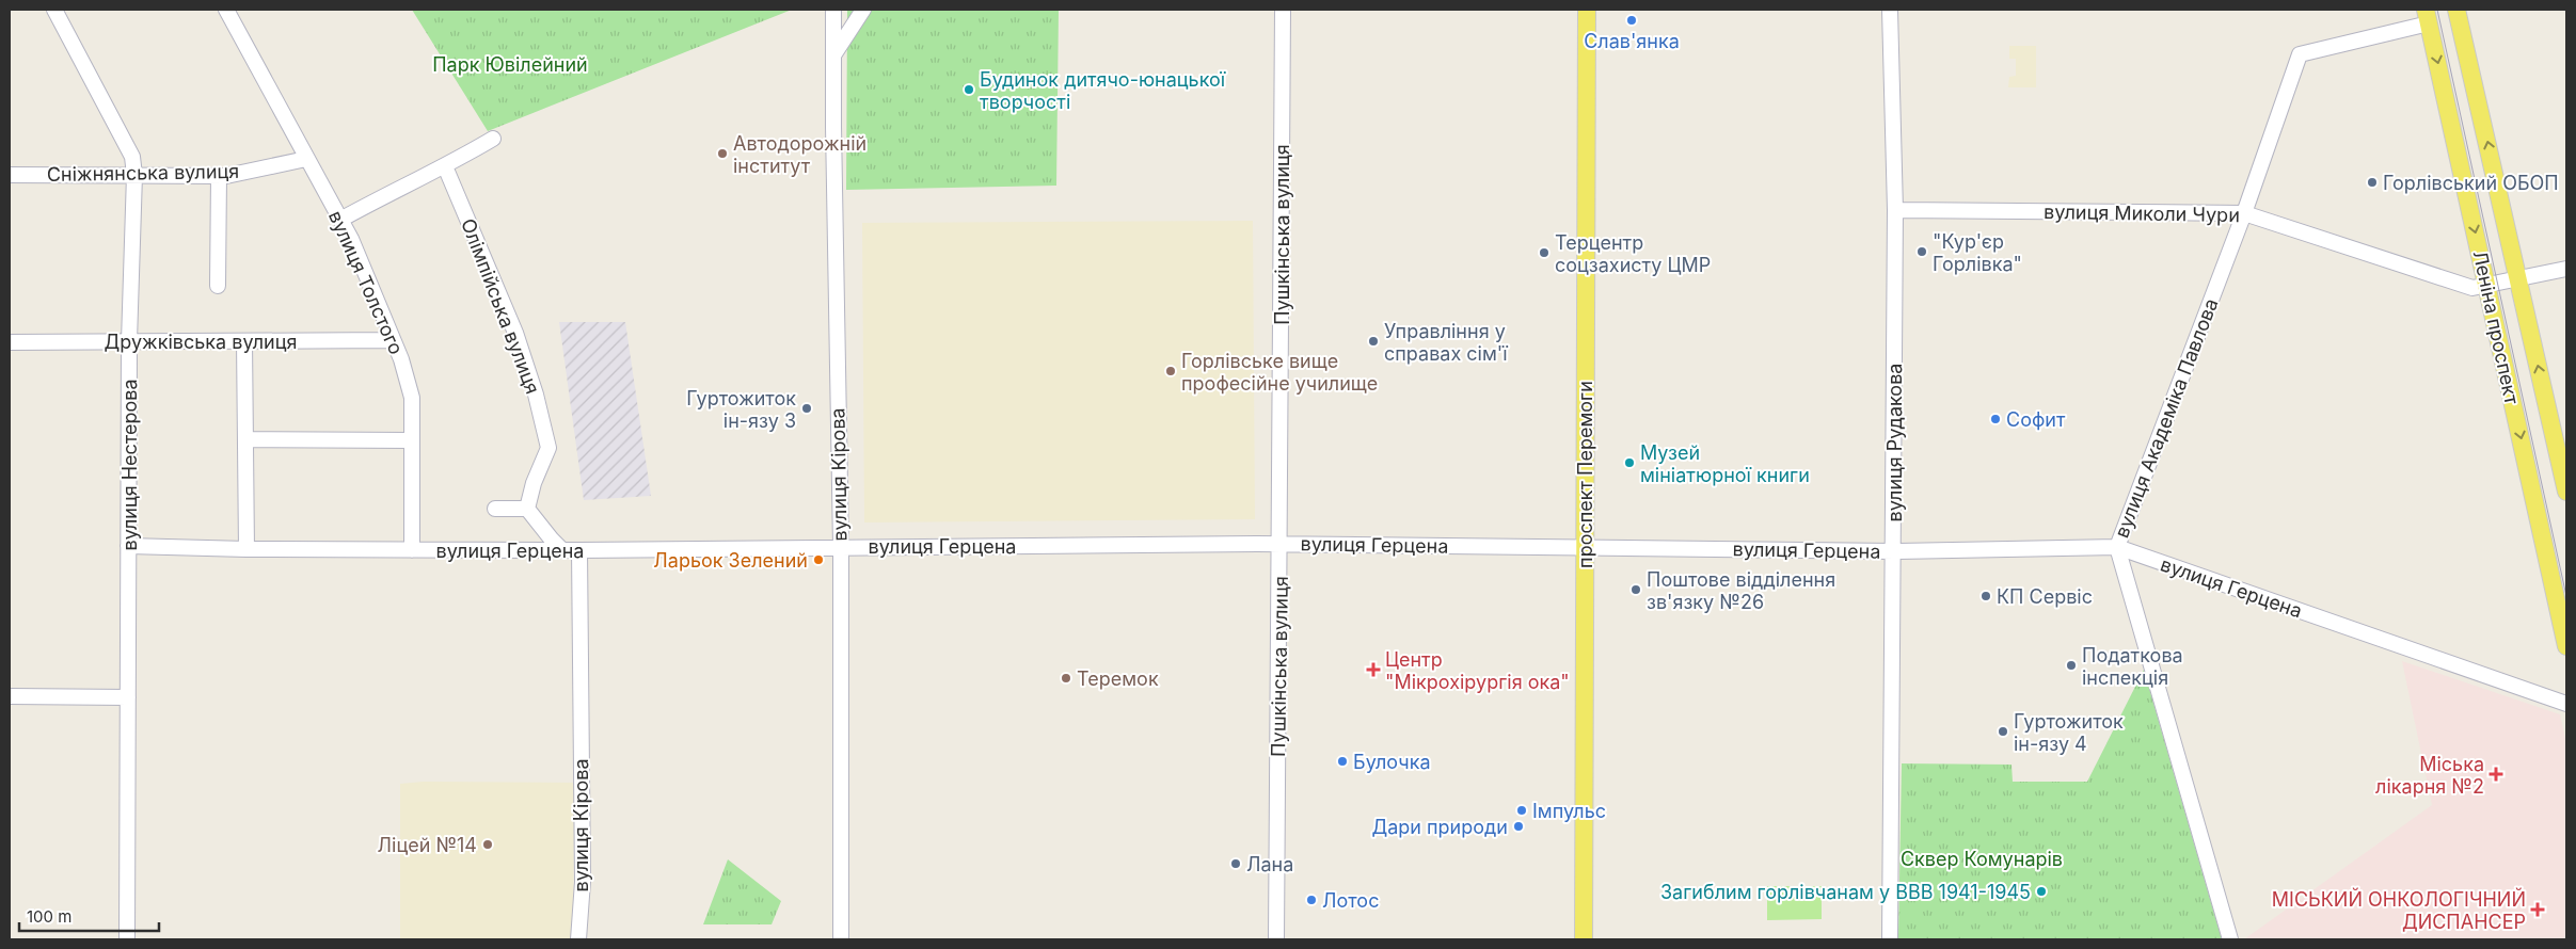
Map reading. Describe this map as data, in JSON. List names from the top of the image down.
{
  "streets": {
    "main road": ["Леніна проспект", "проспект Перемоги"],
    "street": [
      "Сніжнянська вулиця",
      "вулиця Миколи Чури",
      "Пушкінська вулиця",
      "вулиця Толстого",
      "Олімпійська вулиця",
      "Дружківська вулиця",
      "вулиця Академіка Павлова",
      "вулиця Рудакова",
      "вулиця Нестерова",
      "вулиця Кірова",
      "вулиця Герцена"
    ]
  },
  "crossings": [
    ["Сніжнянська вулиця", "вулиця Толстого"],
    ["Сніжнянська вулиця", "вулиця Нестерова"],
    ["вулиця Миколи Чури", "Леніна проспект"],
    ["вулиця Миколи Чури", "вулиця Академіка Павлова"],
    ["вулиця Миколи Чури", "вулиця Рудакова"],
    ["Пушкінська вулиця", "вулиця Герцена"],
    ["вулиця Толстого", "Дружківська вулиця"],
    ["вулиця Толстого", "вулиця Герцена"],
    ["Леніна проспект", "вулиця Академіка Павлова"],
    ["Дружківська вулиця", "вулиця Нестерова"],
    ["вулиця Академіка Павлова", "вулиця Герцена"],
    ["вулиця Рудакова", "вулиця Герцена"],
    ["вулиця Нестерова", "вулиця Герцена"],
    ["вулиця Кірова", "вулиця Герцена"],
    ["проспект Перемоги", "вулиця Герцена"]
  ],
  "parks": ["Парк Ювілейний", "Сквер Комунарів"],
  "places": {
    "other": [
      "Слав'янка",
      "Будинок дитячо-юнацької творчості",
      "Автодорожній інститут",
      "Горлівський ОБОП",
      "\"Кур'єр Горлівка\"",
      "Терцентр соцзахисту ЦМР",
      "Управління у справах сім'ї",
      "Горлівське вище професійне училище",
      "Гуртожиток ін-язу 3",
      "Софит",
      "Музей мініатюрної книги",
      "Ларьок Зелений",
      "Поштове відділення зв'язку №26",
      "КП Сервіс",
      "Податкова інспекція",
      "Теремок",
      "Гуртожиток ін-язу 4",
      "Булочка",
      "Імпульс",
      "Дари природи",
      "Ліцей №14",
      "Лана",
      "Загиблим горлівчанам у ВВВ 1941-1945",
      "Лотос"
    ],
    "health": ["Центр \"Мікрохірургія ока\"", "Міська лікарня №2", "МІСЬКИЙ ОНКОЛОГІЧНИЙ ДИСПАНСЕР"]
  },
  "scale_bar": "100 m"
}
